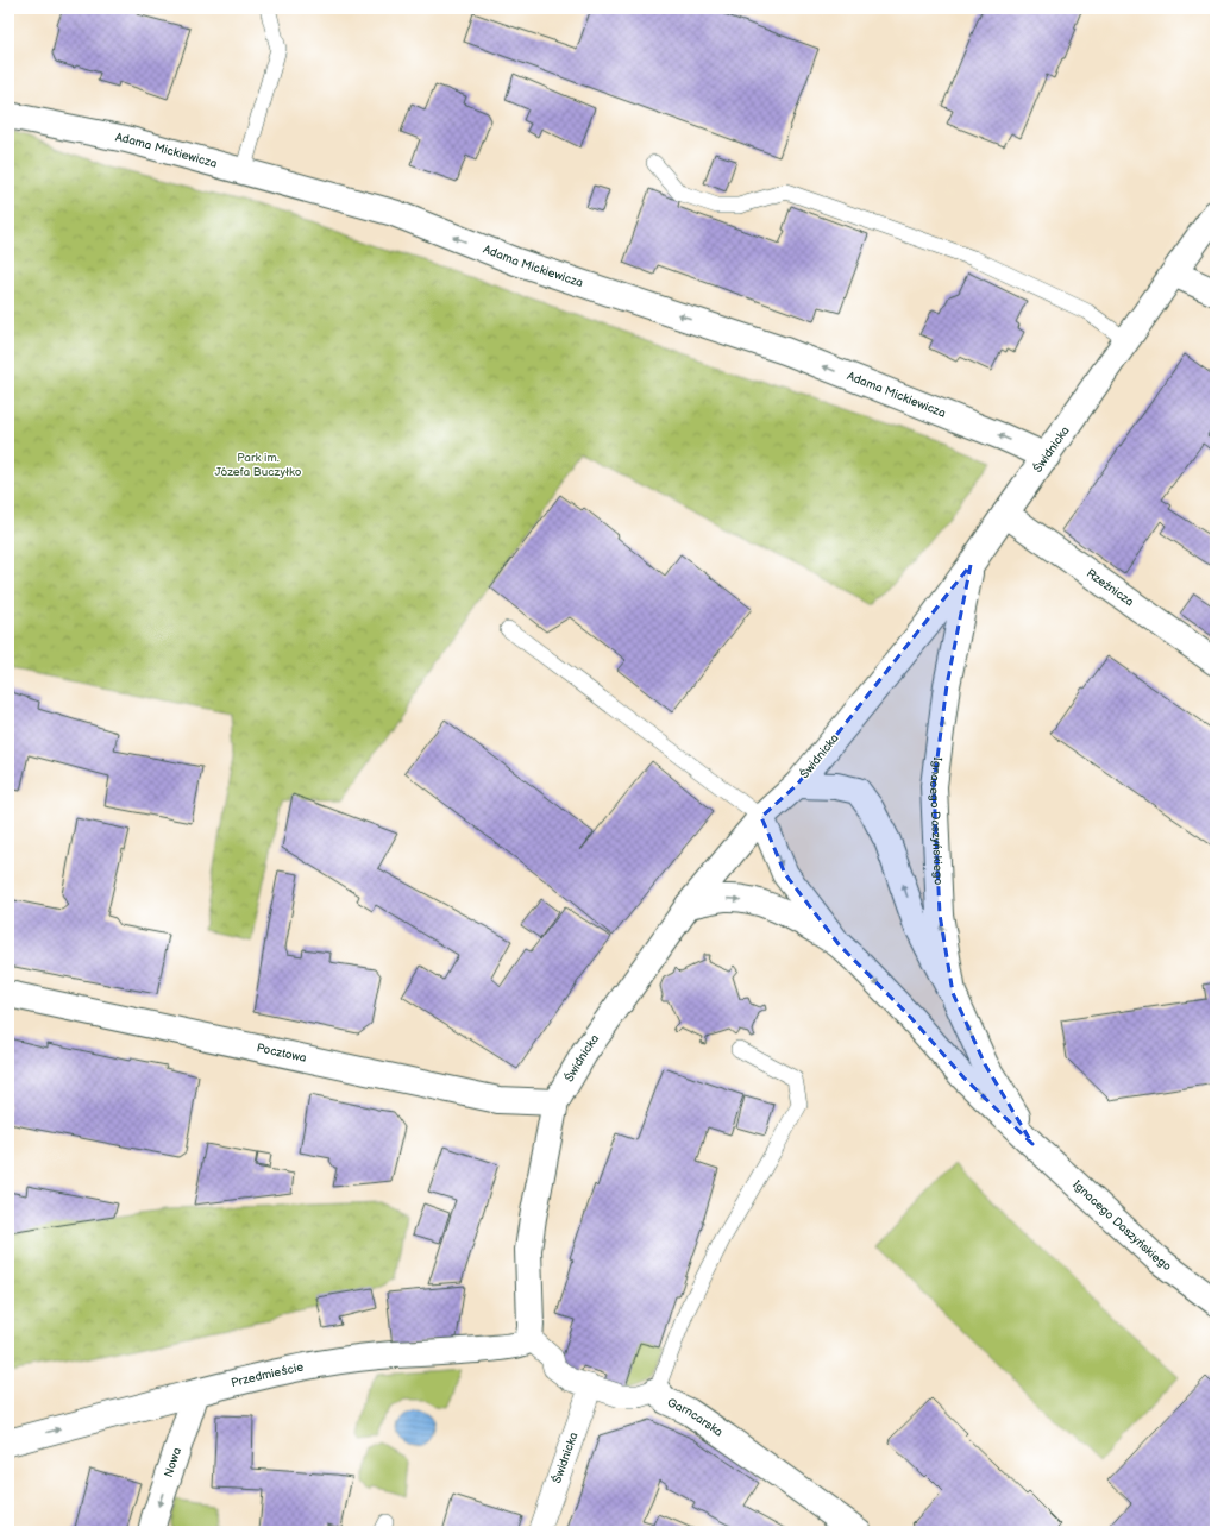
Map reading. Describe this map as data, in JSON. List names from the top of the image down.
{
  "streets": {
    "street": [
      "Adama Mickiewicza",
      "Świdnicka",
      "Rzeźnicza",
      "Ignacego Daszyńskiego",
      "Pocztowa",
      "Przedmieście",
      "Garncarska",
      "Nowa"
    ]
  },
  "crossings": [
    ["Adama Mickiewicza", "Świdnicka"],
    ["Świdnicka", "Rzeźnicza"],
    ["Świdnicka", "Ignacego Daszyńskiego"],
    ["Świdnicka", "Pocztowa"],
    ["Świdnicka", "Przedmieście"],
    ["Świdnicka", "Garncarska"],
    ["Przedmieście", "Garncarska"],
    ["Przedmieście", "Nowa"]
  ],
  "one_way": ["Adama Mickiewicza", "Przedmieście", "Nowa"],
  "parks": ["Park im. Józefa Buczyłko"]
}
